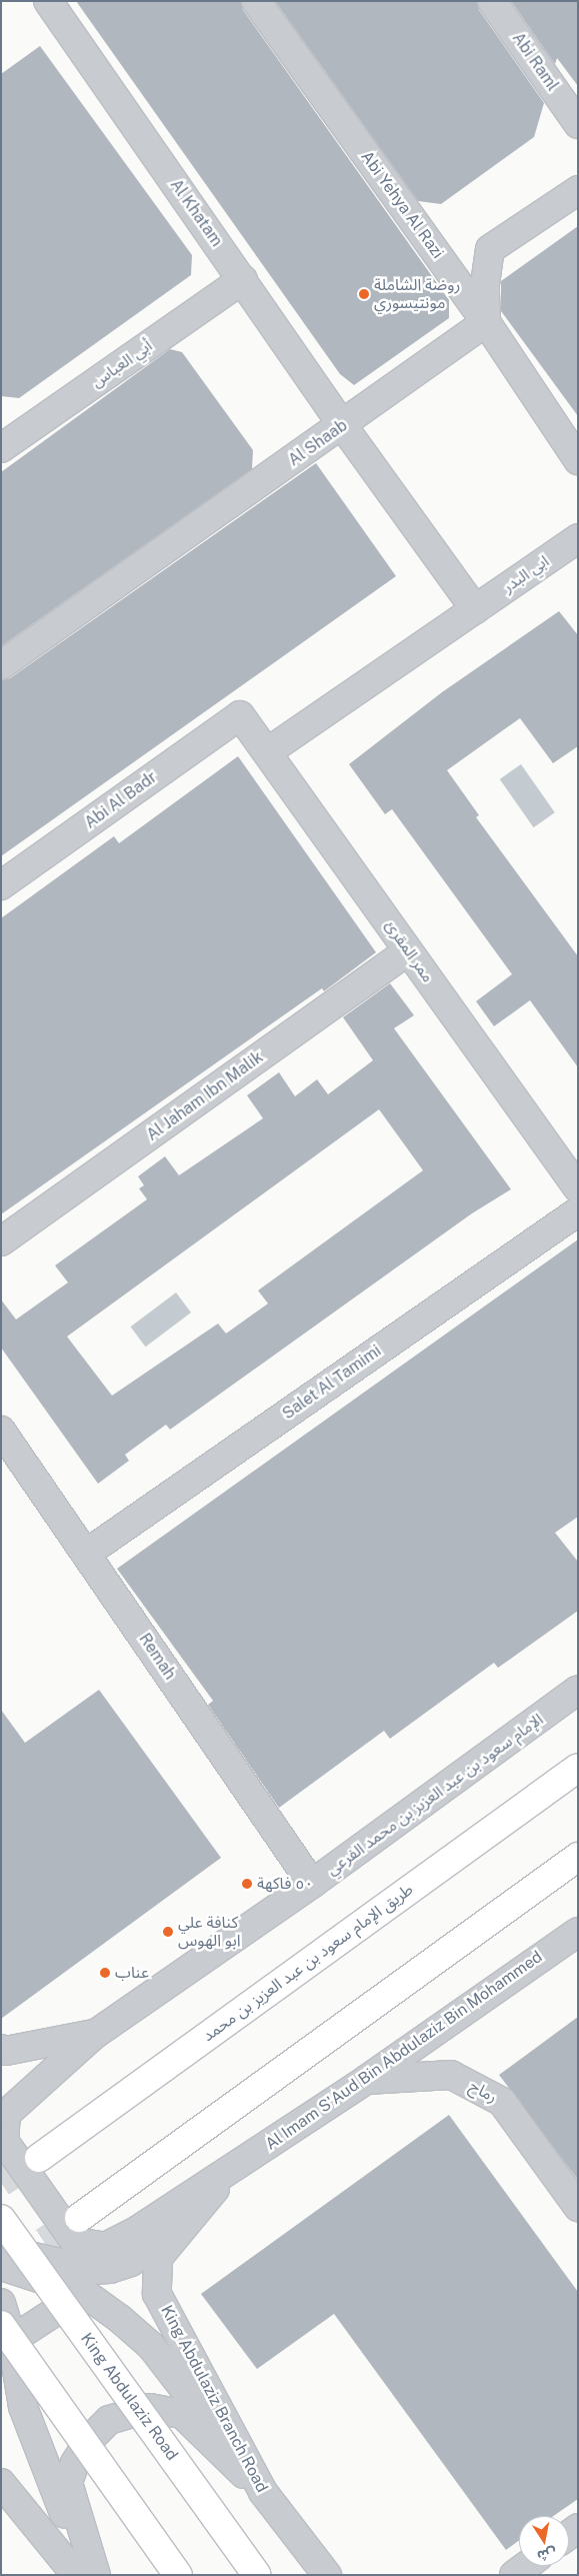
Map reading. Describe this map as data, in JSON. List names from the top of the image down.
{
  "streets": {
    "main road": ["طريق الإمام سعود بن عبد العزيز بن محمد", "King Abdulaziz Road"],
    "street": [
      "Abi Raml",
      "Abi Yehya Al Razi",
      "Al Khatam",
      "أبي العباس",
      "Al Shaab",
      "ابي البدر",
      "Abi Al Badr",
      "ممر المقرئ",
      "Al Jaham Ibn Malik",
      "Salet Al Tamimi",
      "Remah",
      "الإمام سعود بن عبد العزيز بن محمد الفرعي",
      "Al Imam S'Aud Bin Abdulaziz Bin Mohammed",
      "رماح",
      "King Abdulaziz Branch Road"
    ]
  },
  "crossings": [
    ["Abi Yehya Al Razi", "Al Shaab"],
    ["Al Khatam", "أبي العباس"],
    ["Al Khatam", "Al Shaab"],
    ["Al Khatam", "ابي البدر"],
    ["Abi Al Badr", "ممر المقرئ"],
    ["ممر المقرئ", "Al Jaham Ibn Malik"],
    ["Salet Al Tamimi", "Remah"],
    ["Remah", "الإمام سعود بن عبد العزيز بن محمد الفرعي"],
    ["Al Imam S'Aud Bin Abdulaziz Bin Mohammed", "رماح"],
    ["Al Imam S'Aud Bin Abdulaziz Bin Mohammed", "King Abdulaziz Branch Road"]
  ],
  "places": [
    "روضة الشاملة مونتيسوري",
    "٥٠ فاكهة",
    "كنافة علي ابو الهوس",
    "عناب"
  ],
  "north": "bottom"
}
